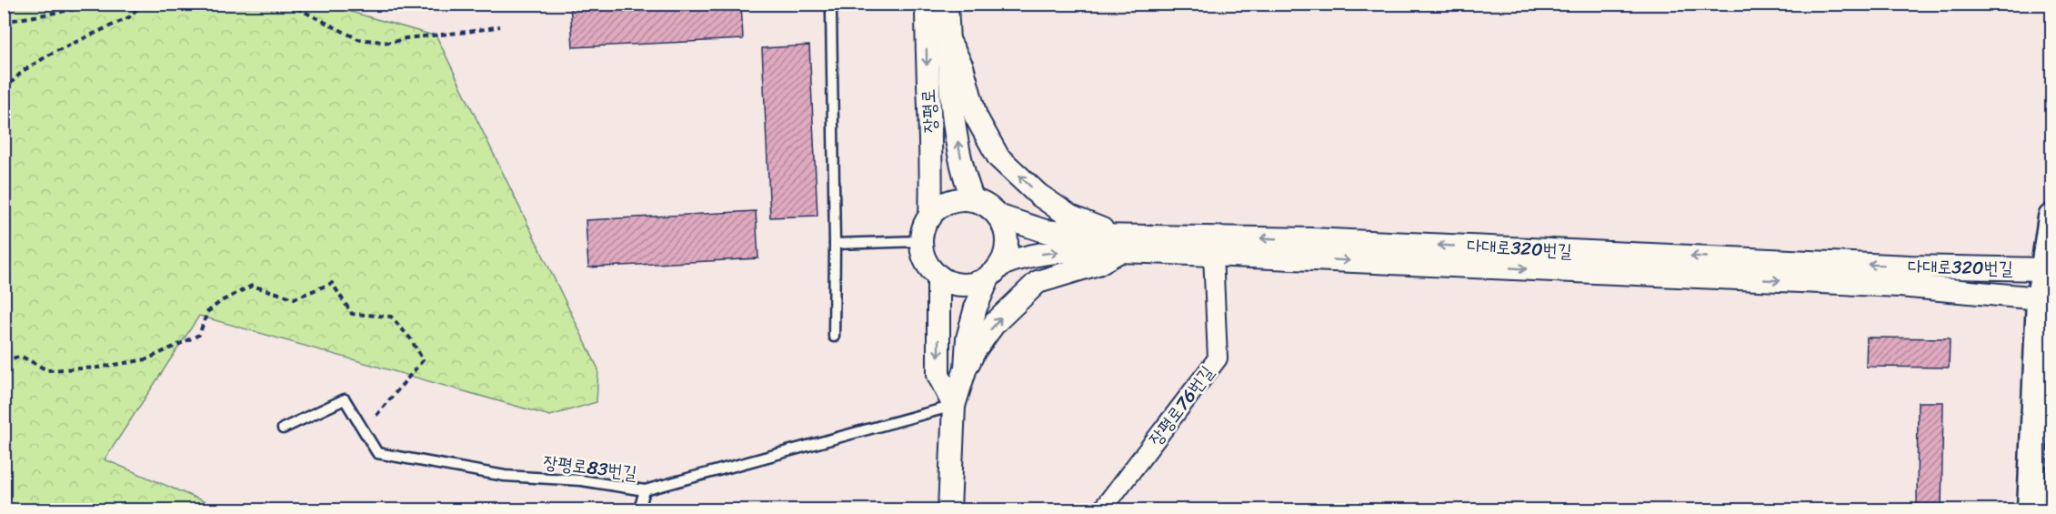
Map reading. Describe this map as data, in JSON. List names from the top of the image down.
{
  "streets": {
    "street": ["장평로", "다대로320번길", "장평로76번길"],
    "lane": ["장평로83번길"]
  },
  "crossings": [
    ["장평로", "다대로320번길"],
    ["다대로320번길", "장평로76번길"]
  ]
}
